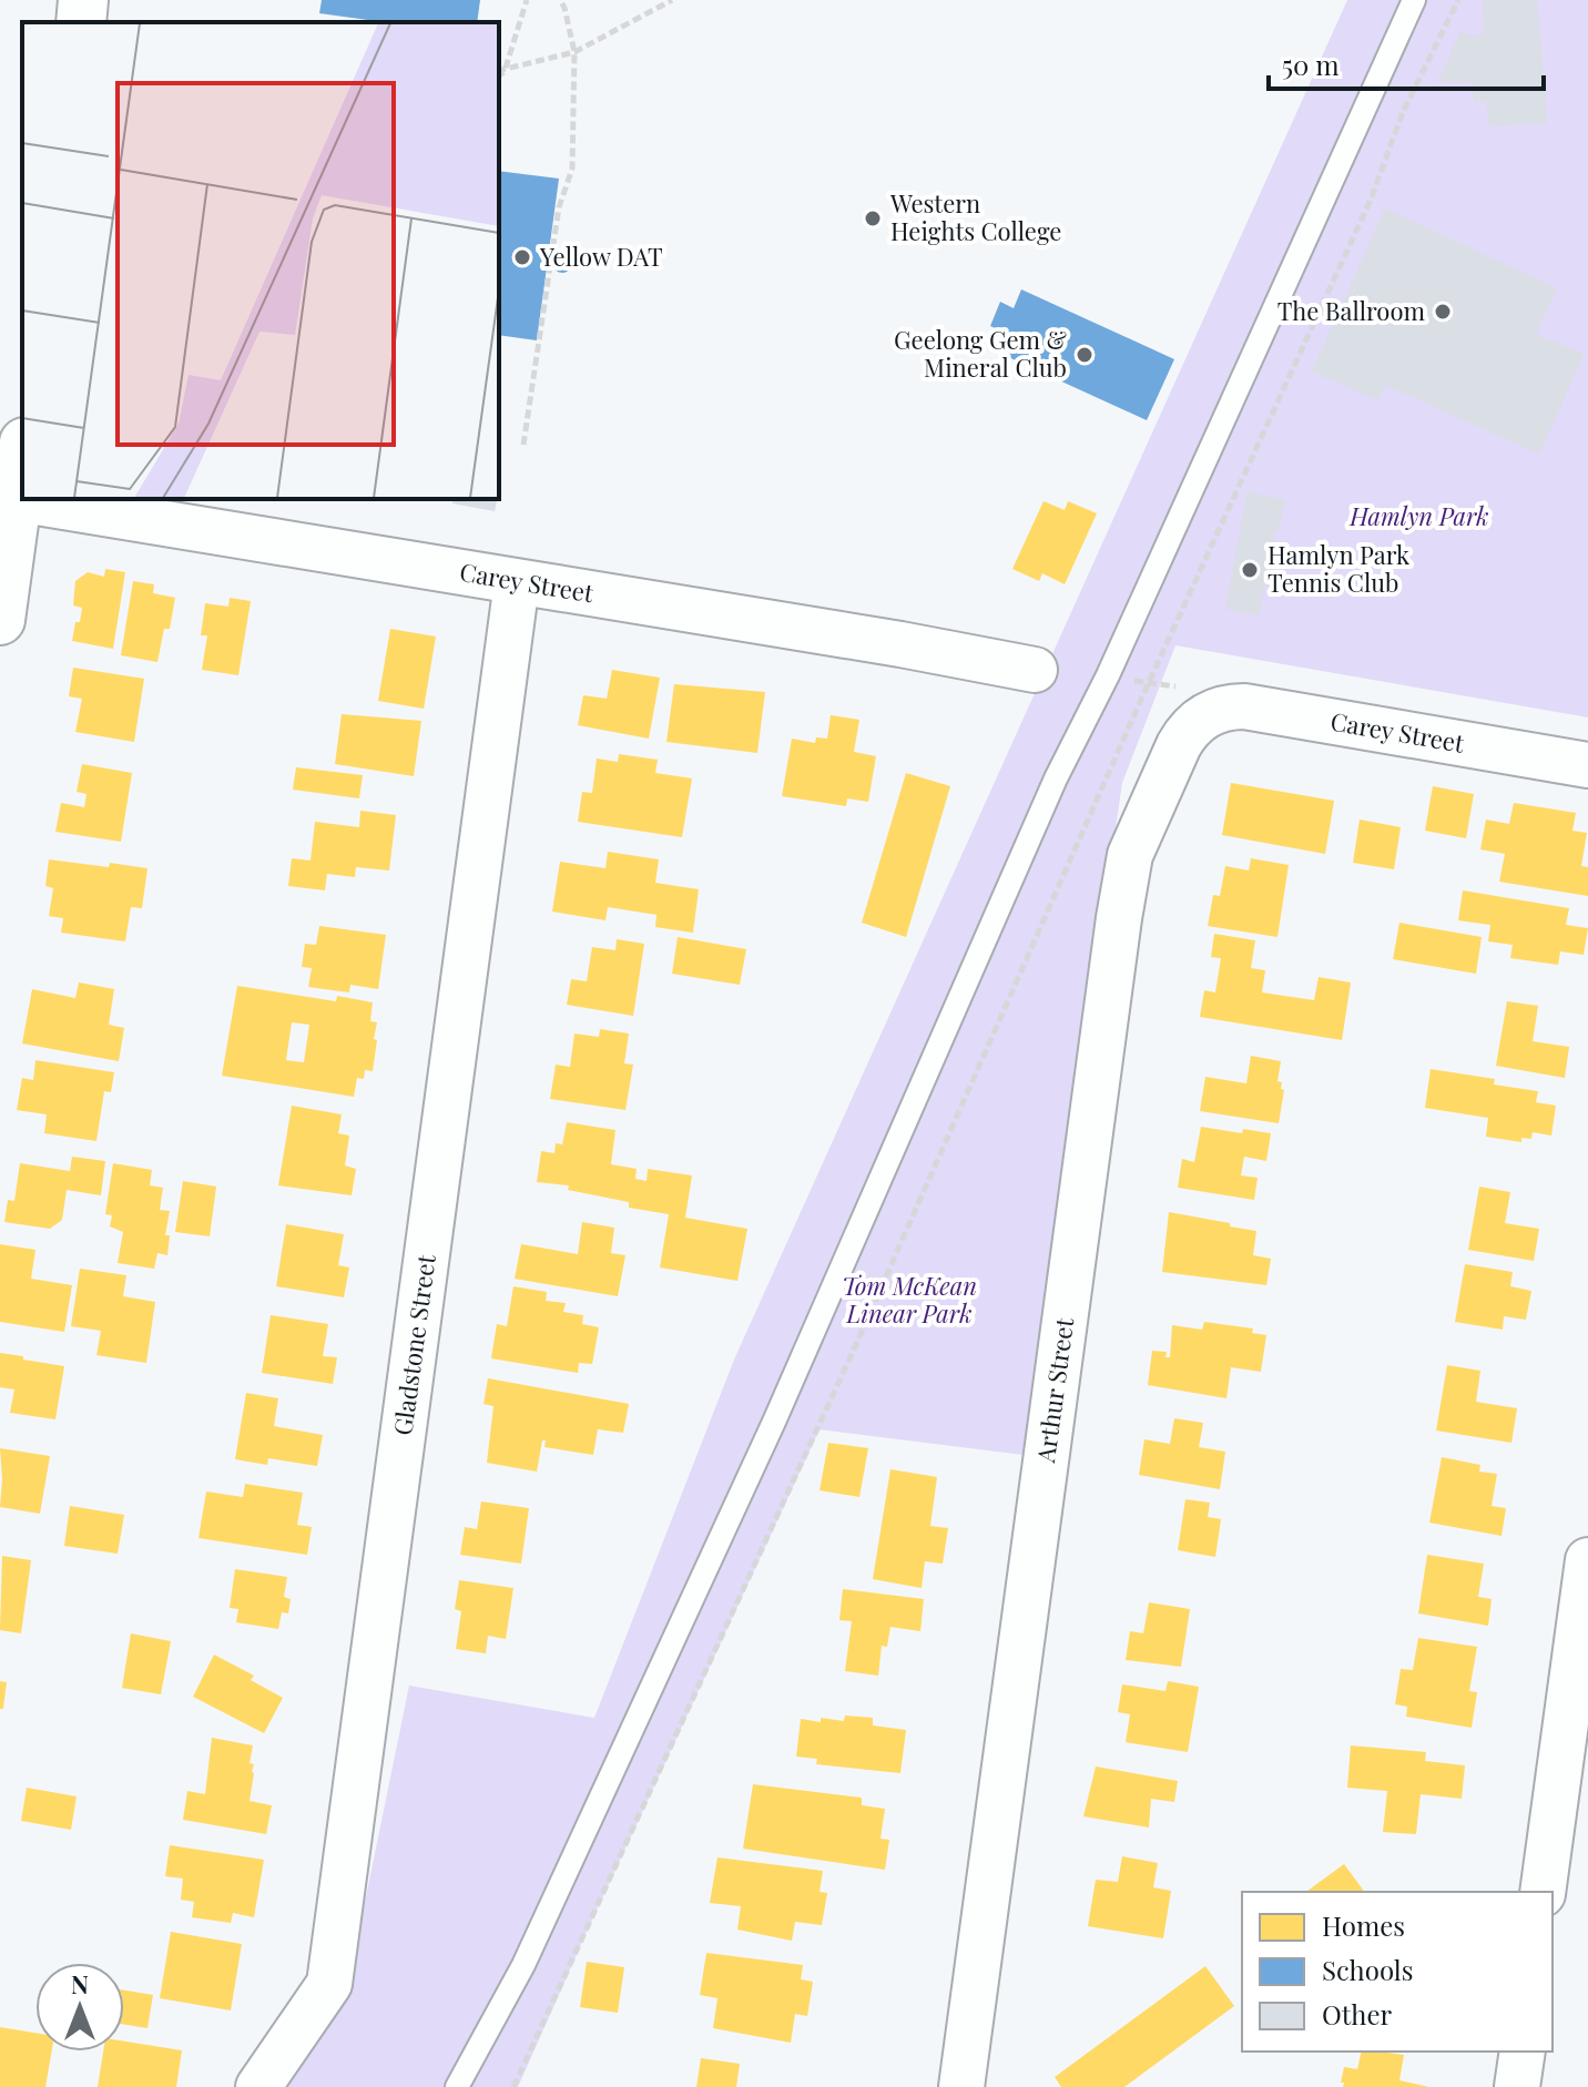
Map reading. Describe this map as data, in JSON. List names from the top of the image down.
{
  "streets": {
    "street": ["Carey Street", "Gladstone Street", "Arthur Street"]
  },
  "crossings": [
    ["Carey Street", "Gladstone Street"],
    ["Carey Street", "Arthur Street"]
  ],
  "parks": ["Hamlyn Park", "Tom McKean Linear Park"],
  "places": [
    "Western Heights College",
    "Yellow DAT",
    "The Ballroom",
    "Geelong Gem & Mineral Club",
    "Hamlyn Park Tennis Club"
  ],
  "legend": ["Homes", "Schools", "Other"],
  "scale_bar": "50 m",
  "north": "top"
}
